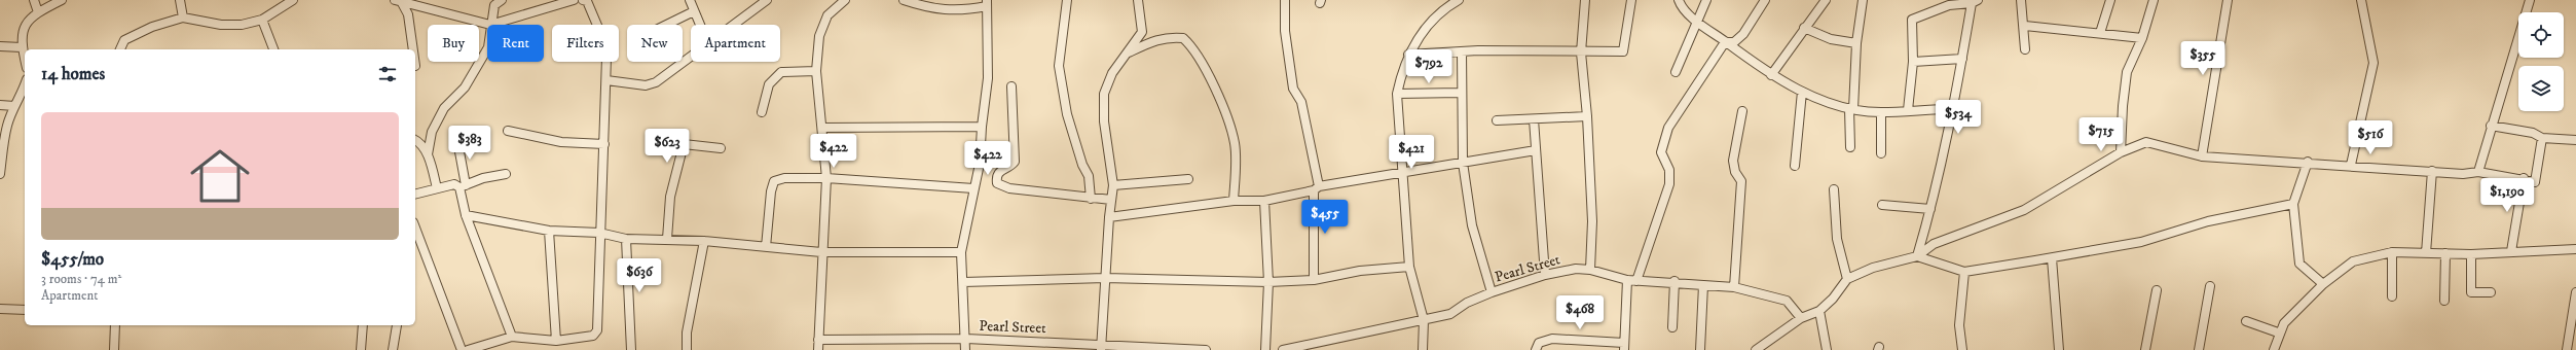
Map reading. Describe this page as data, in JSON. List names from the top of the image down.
{
  "streets": {
    "street": ["Pearl Street"]
  },
  "page": {
    "chip": [
      "Buy",
      "Rent",
      "Filters",
      "New",
      "Apartment"
    ],
    "price": [
      "$355",
      "$792",
      "$534",
      "$715",
      "$516",
      "$383",
      "$623",
      "$422",
      "$421",
      "$422",
      "$1,190",
      "$455",
      "$636",
      "$468"
    ],
    "heading": "14 homes",
    "list": [
      {
        "name": "$455/mo",
        "note": "3 rooms · 74 m² · Apartment"
      }
    ]
  }
}
